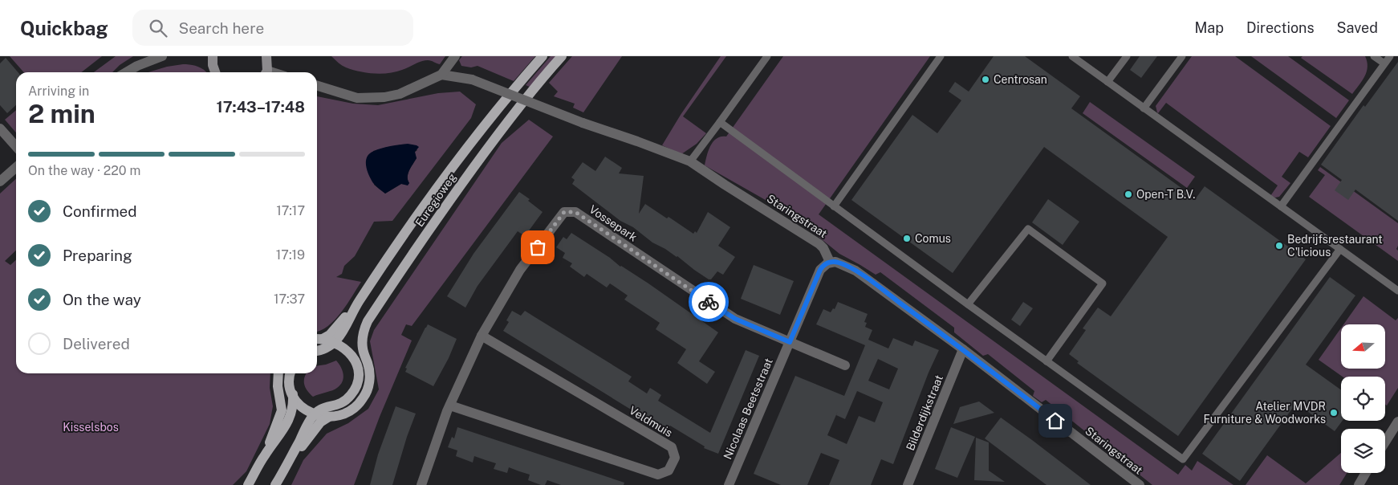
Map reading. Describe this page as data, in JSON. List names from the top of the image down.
{
  "streets": {
    "main road": ["Euregioweg"],
    "street": [
      "Staringstraat",
      "Vossepark",
      "Nicolaas Beetsstraat",
      "Bilderdijkstraat",
      "Veldmuis"
    ]
  },
  "crossings": [
    ["Staringstraat", "Nicolaas Beetsstraat"],
    ["Staringstraat", "Bilderdijkstraat"],
    ["Vossepark", "Nicolaas Beetsstraat"],
    ["Vossepark", "Veldmuis"]
  ],
  "parks": ["Kisselsbos"],
  "places": [
    "Centrosan",
    "Open-T B.V.",
    "Comus",
    "Bedrijfsrestaurant C'licious",
    "Atelier MVDR Furniture & Woodworks"
  ],
  "north": "left",
  "page": {
    "header": "Quickbag",
    "search": "Search here",
    "nav": ["Map", "Directions", "Saved"],
    "heading": ["2 min", "Arriving in", "17:43–17:48"],
    "bar": "On the way · 220 m",
    "list": [
      ["Confirmed", "17:17"],
      ["Preparing", "17:19"],
      ["On the way", "17:37"],
      "Delivered"
    ]
  }
}
